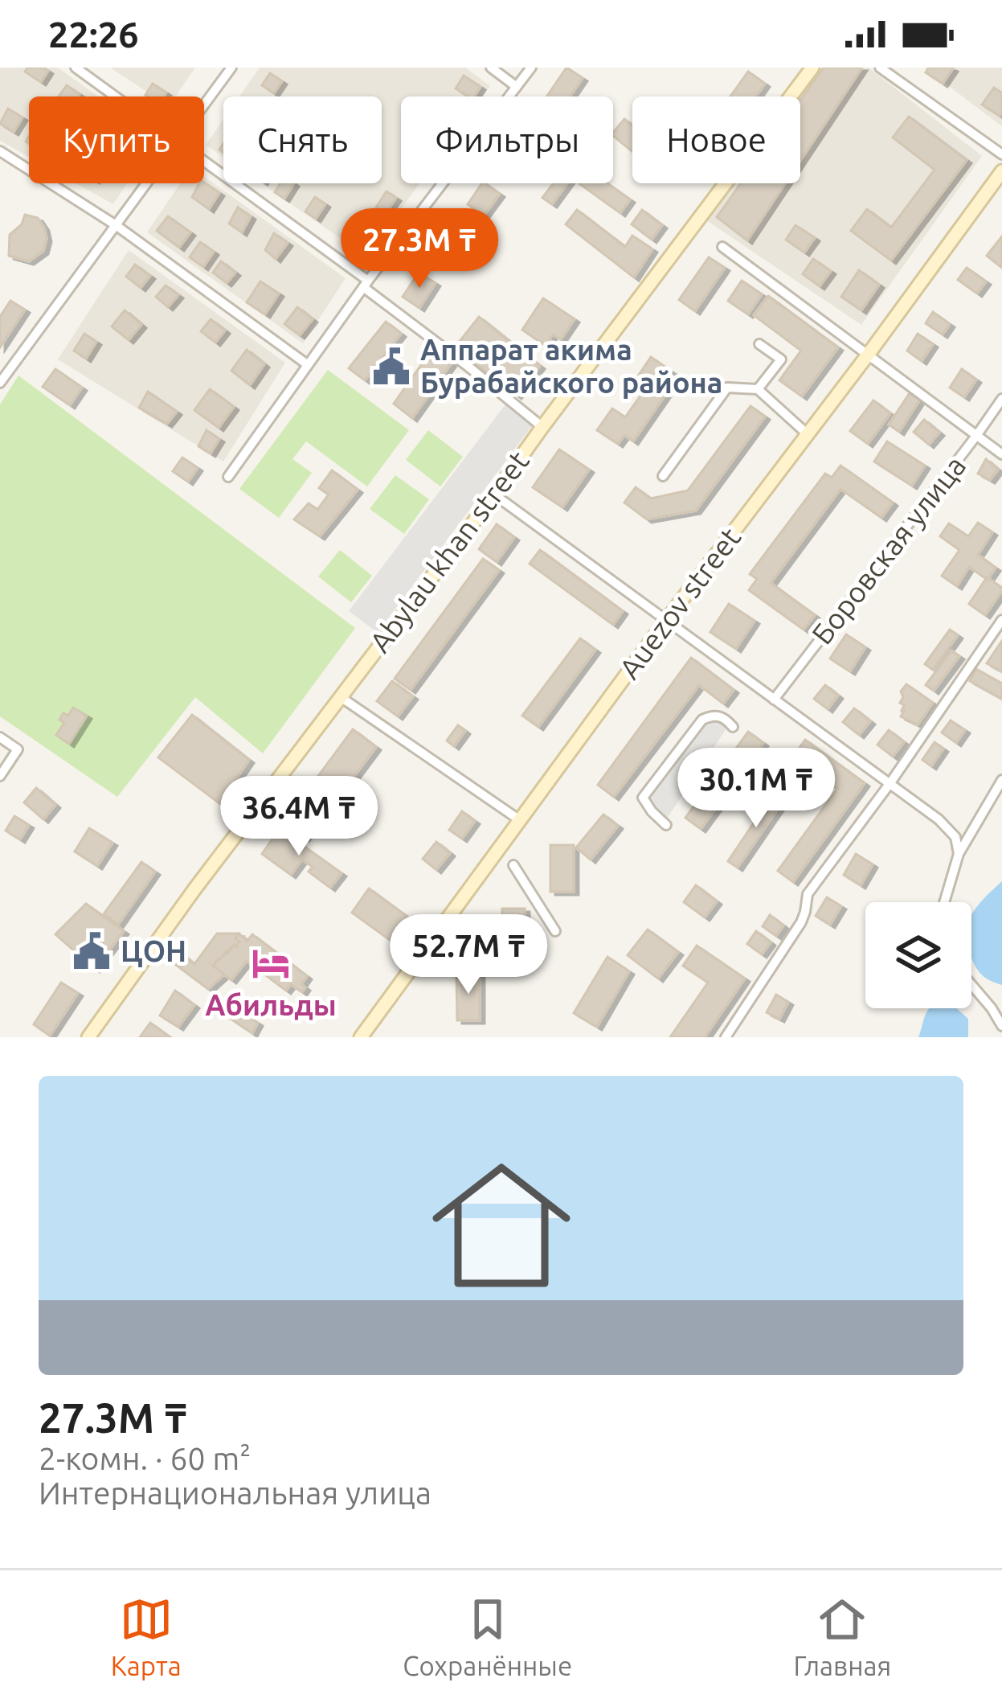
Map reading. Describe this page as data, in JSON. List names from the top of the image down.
{
  "streets": {
    "street": ["Боровская улица", "Abylau khan street", "Auezov street"]
  },
  "places": {
    "public building": ["Аппарат акима Бурабайского района", "ЦОН"],
    "hotel": ["Абильды"]
  },
  "page": {
    "status": "22:26",
    "chip": [
      "Купить",
      "Снять",
      "Фильтры",
      "Новое"
    ],
    "price": [
      "27.3M ₸",
      "30.1M ₸",
      "36.4M ₸",
      "52.7M ₸"
    ],
    "list": [
      {
        "name": "27.3M ₸",
        "note": "2-комн. · 60 m² · Интернациональная улица"
      }
    ],
    "tabs": ["Карта", "Сохранённые", "Главная"]
  }
}
